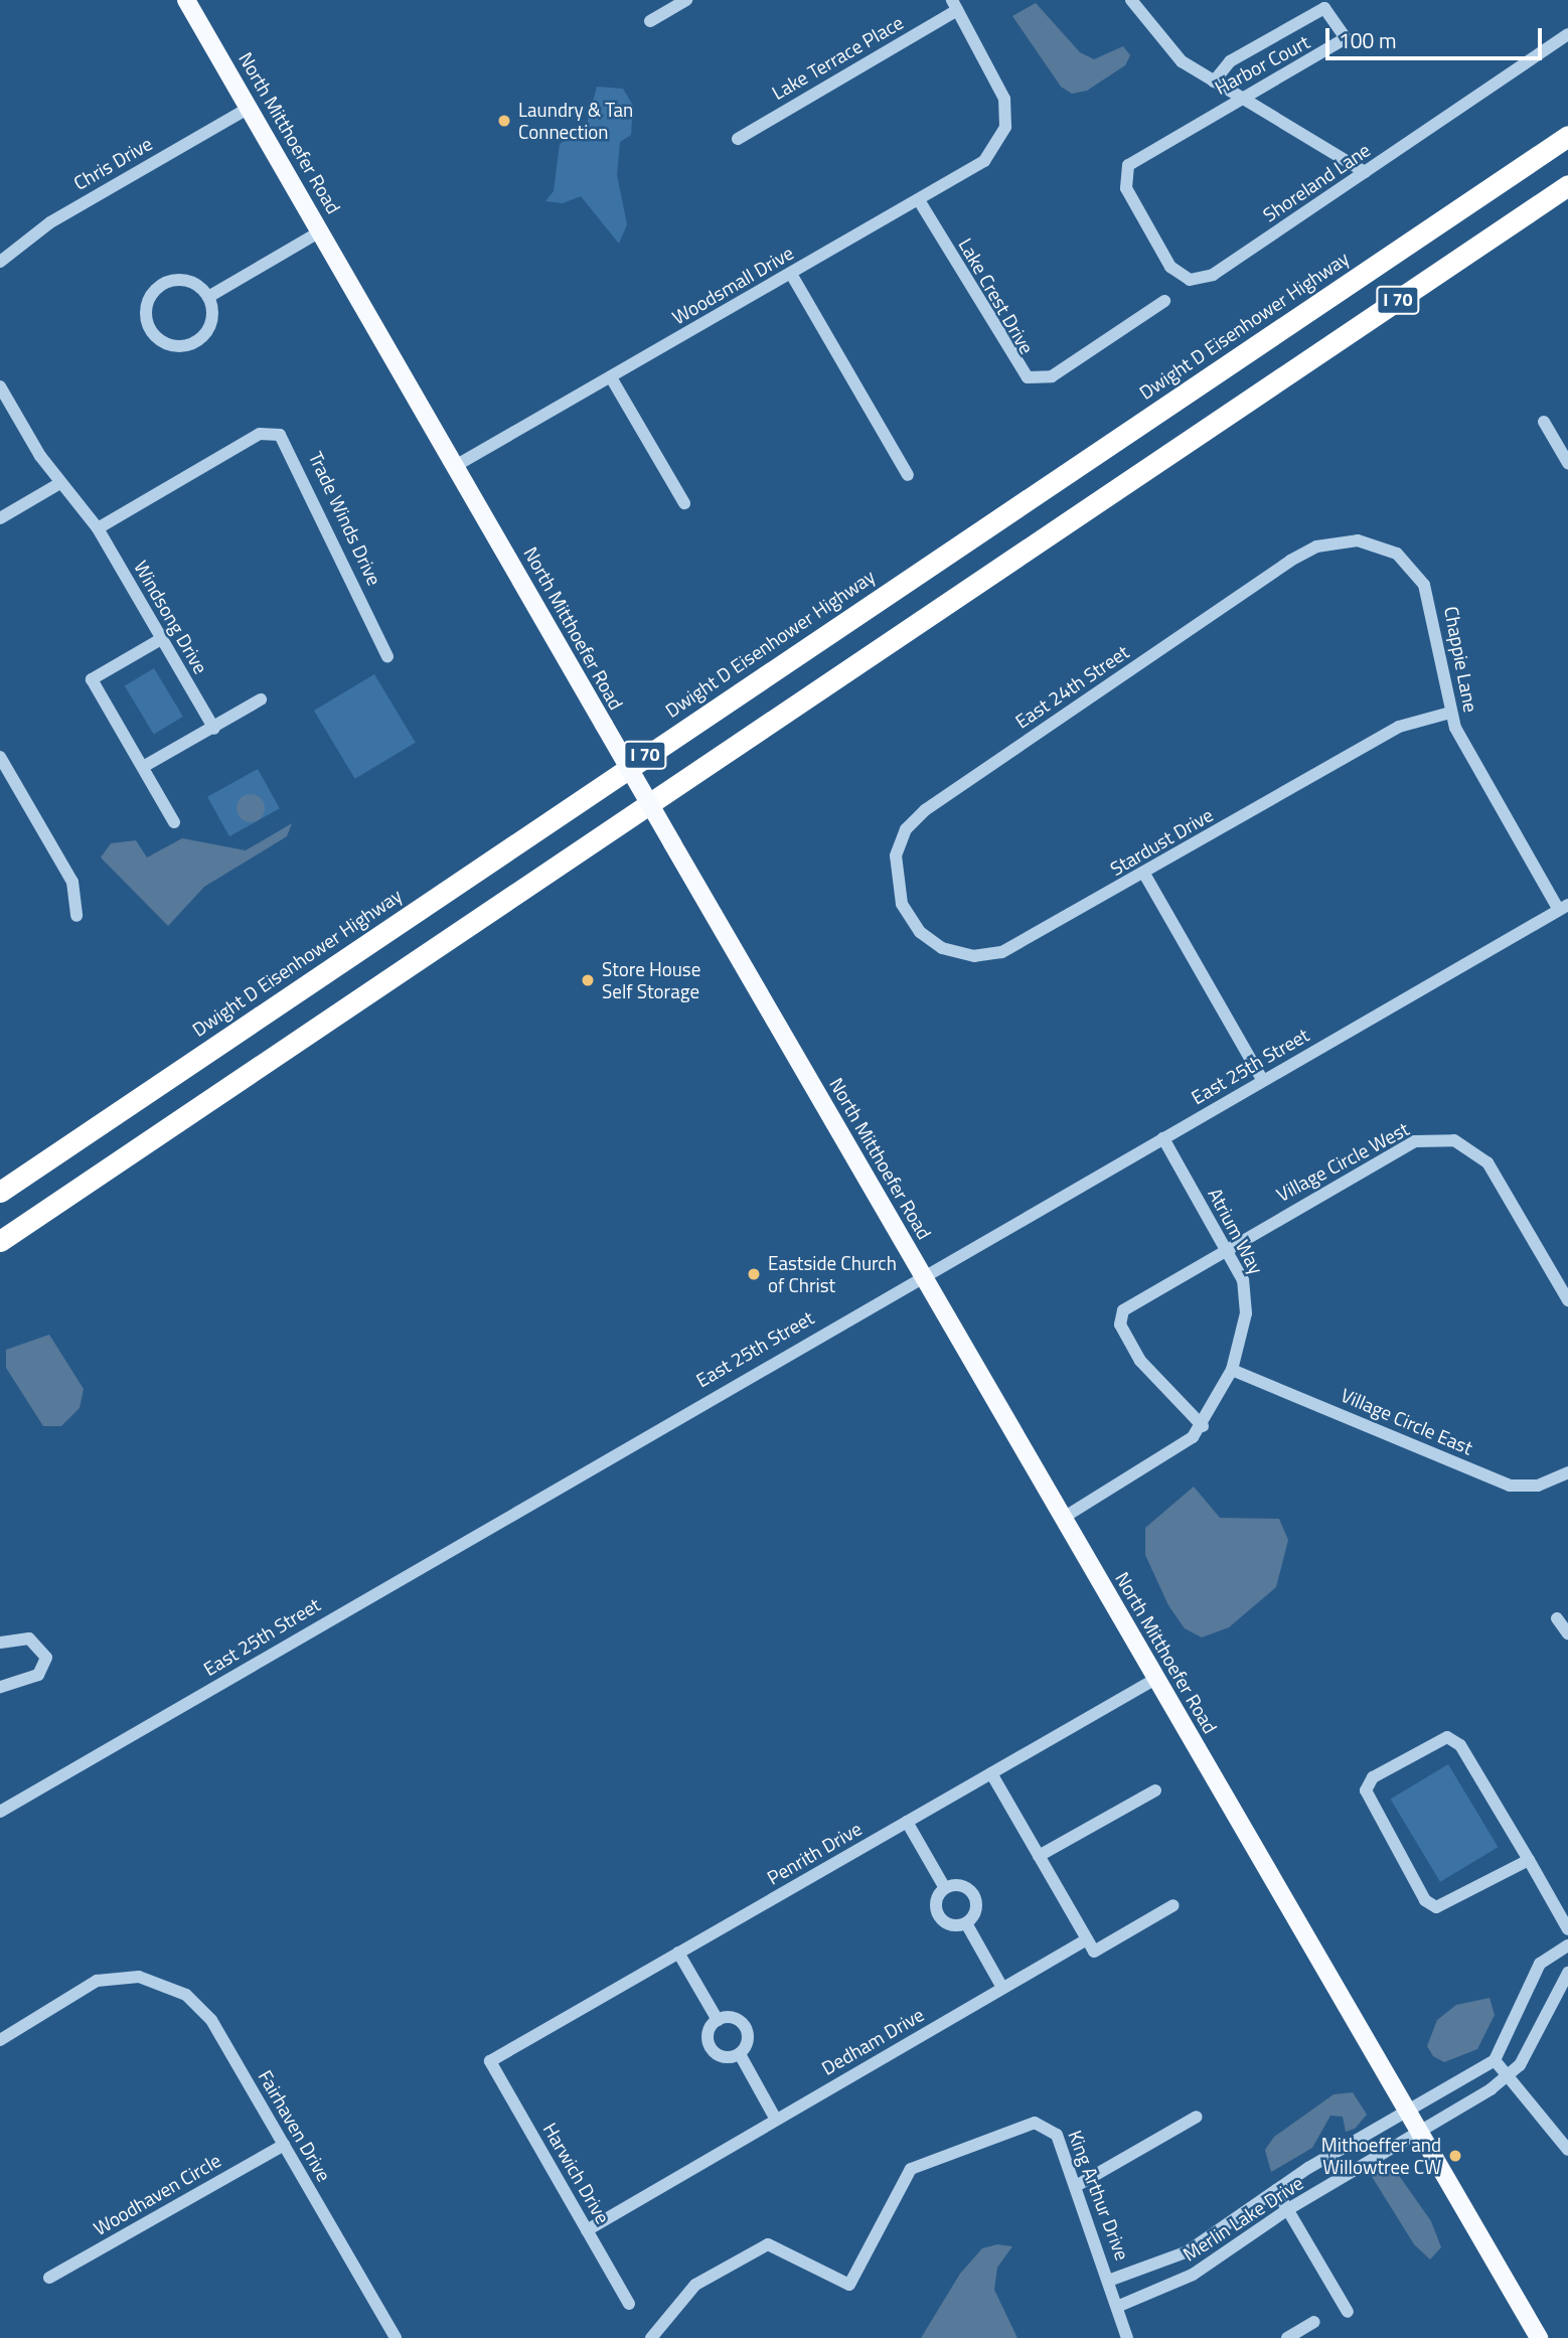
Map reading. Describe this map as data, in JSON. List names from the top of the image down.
{
  "streets": {
    "highway": ["I 70", "Dwight D Eisenhower Highway"],
    "main road": ["North Mitthoefer Road"],
    "street": [
      "Lake Terrace Place",
      "Harbor Court",
      "Chris Drive",
      "Shoreland Lane",
      "Woodsmall Drive",
      "Lake Crest Drive",
      "Trade Winds Drive",
      "Windsong Drive",
      "Chappie Lane",
      "East 24th Street",
      "Stardust Drive",
      "East 25th Street",
      "Village Circle West",
      "Atrium Way",
      "Village Circle East",
      "Penrith Drive",
      "Dedham Drive",
      "Fairhaven Drive",
      "Harwich Drive",
      "Woodhaven Circle",
      "King Arthur Drive",
      "Merlin Lake Drive"
    ]
  },
  "crossings": [
    ["Lake Terrace Place", "Woodsmall Drive"],
    ["Harbor Court", "Shoreland Lane"],
    ["North Mitthoefer Road", "Chris Drive"],
    ["North Mitthoefer Road", "Woodsmall Drive"],
    ["North Mitthoefer Road", "East 25th Street"],
    ["North Mitthoefer Road", "Atrium Way"],
    ["North Mitthoefer Road", "Penrith Drive"],
    ["North Mitthoefer Road", "Merlin Lake Drive"],
    ["Woodsmall Drive", "Lake Crest Drive"],
    ["Trade Winds Drive", "Windsong Drive"],
    ["Chappie Lane", "East 24th Street"],
    ["Chappie Lane", "Stardust Drive"],
    ["Chappie Lane", "East 25th Street"],
    ["East 24th Street", "Stardust Drive"],
    ["East 25th Street", "Atrium Way"],
    ["Village Circle West", "Atrium Way"],
    ["Atrium Way", "Village Circle East"],
    ["Penrith Drive", "Harwich Drive"],
    ["Dedham Drive", "Harwich Drive"],
    ["Fairhaven Drive", "Woodhaven Circle"],
    ["King Arthur Drive", "Merlin Lake Drive"]
  ],
  "places": [
    "Laundry & Tan Connection",
    "Store House Self Storage",
    "Eastside Church of Christ",
    "Mithoeffer and Willowtree CW"
  ],
  "scale_bar": "100 m"
}
